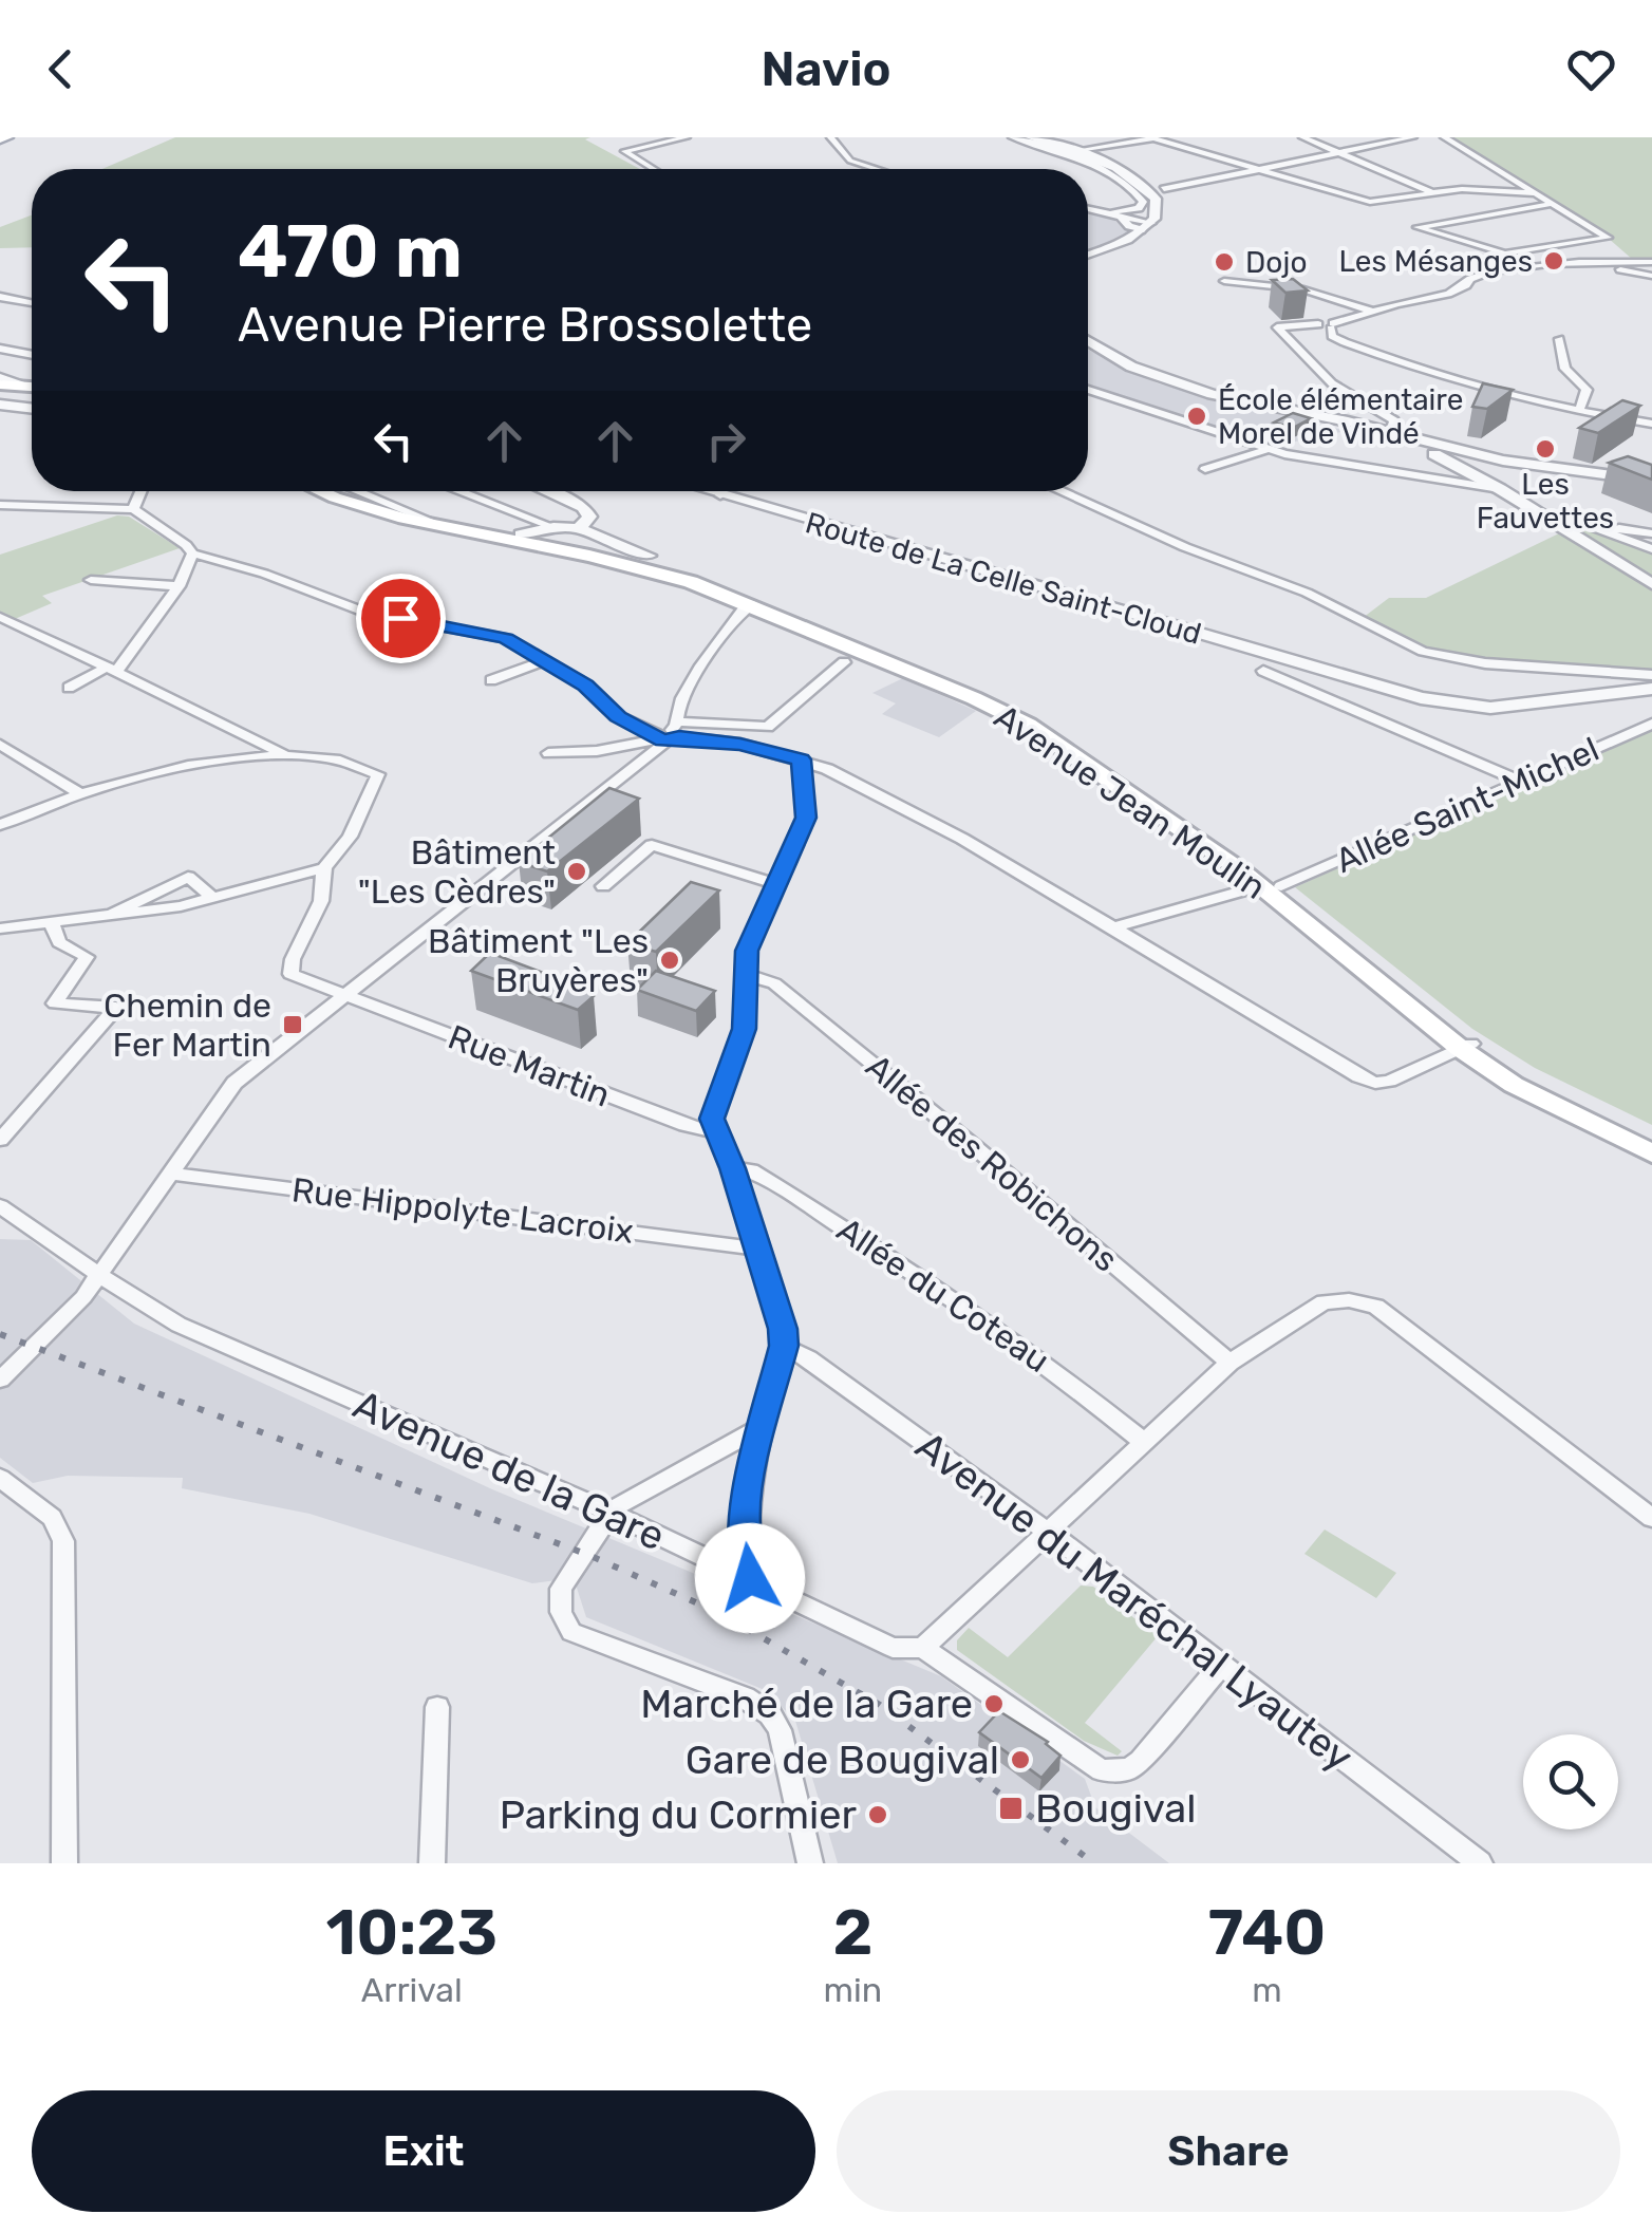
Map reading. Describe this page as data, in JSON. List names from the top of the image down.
{
  "streets": {
    "main road": ["Avenue Jean Moulin"],
    "street": [
      "Route de La Celle Saint-Cloud",
      "Allée Saint-Michel",
      "Rue Martin",
      "Allée des Robichons",
      "Rue Hippolyte Lacroix",
      "Allée du Coteau",
      "Avenue de la Gare",
      "Avenue du Maréchal Lyautey"
    ]
  },
  "crossings": [
    ["Avenue Jean Moulin", "Allée Saint-Michel"]
  ],
  "places": {
    "other": [
      "Les Mésanges",
      "Dojo",
      "École élémentaire Morel de Vindé",
      "Les Fauvettes",
      "Bâtiment \"Les Cèdres\"",
      "Bâtiment \"Les Bruyères\"",
      "Marché de la Gare",
      "Gare de Bougival",
      "Parking du Cormier"
    ],
    "transit": ["Chemin de Fer Martin", "Bougival"]
  },
  "page": {
    "header": "Navio",
    "turn": ["470 m", "Avenue Pierre Brossolette"],
    "eta": [
      "10:23",
      "Arrival",
      "2",
      "min",
      "740",
      "m"
    ],
    "buttons": ["Exit", "Share"]
  }
}
